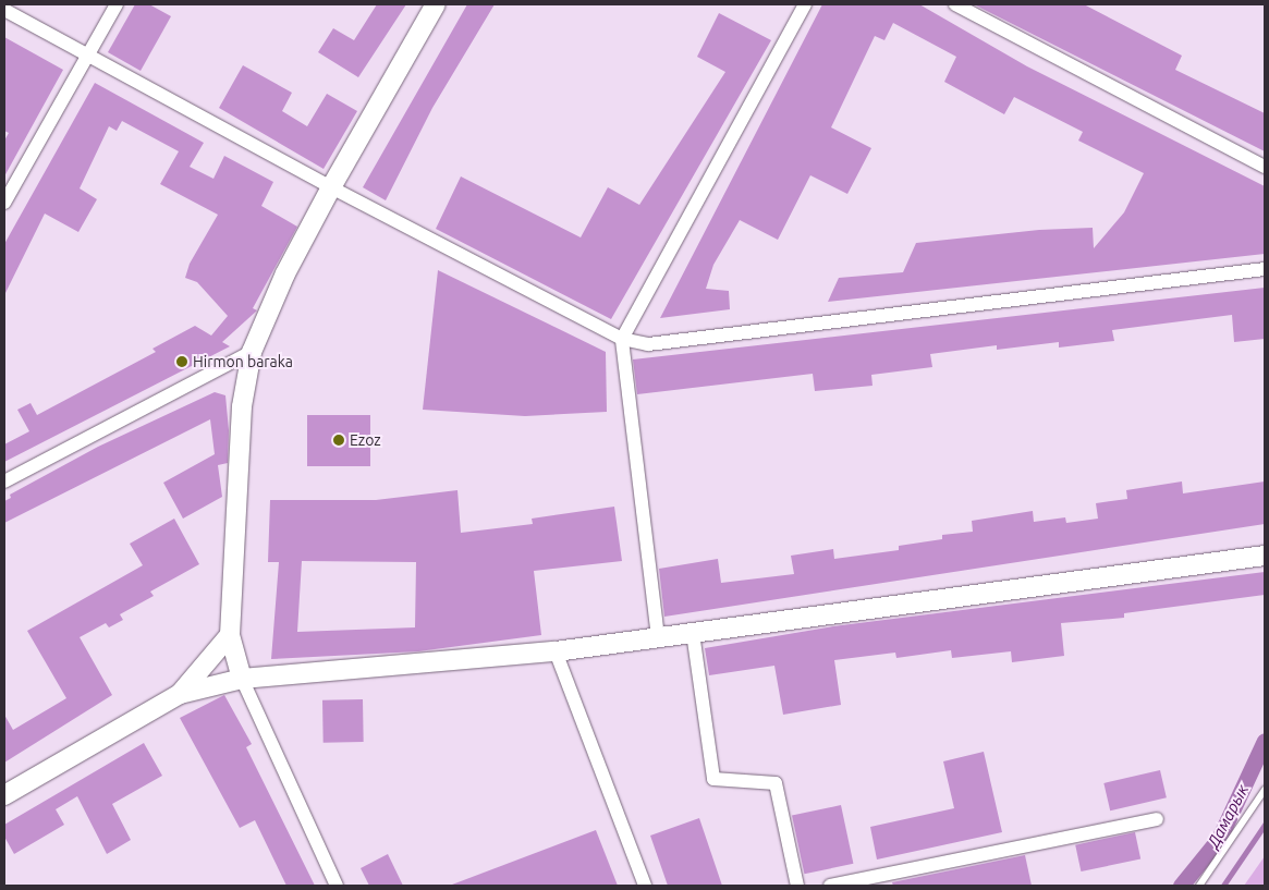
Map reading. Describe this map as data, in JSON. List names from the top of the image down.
{
  "water": ["Дамарык"],
  "places": ["Hirmon baraka", "Ezoz"]
}
